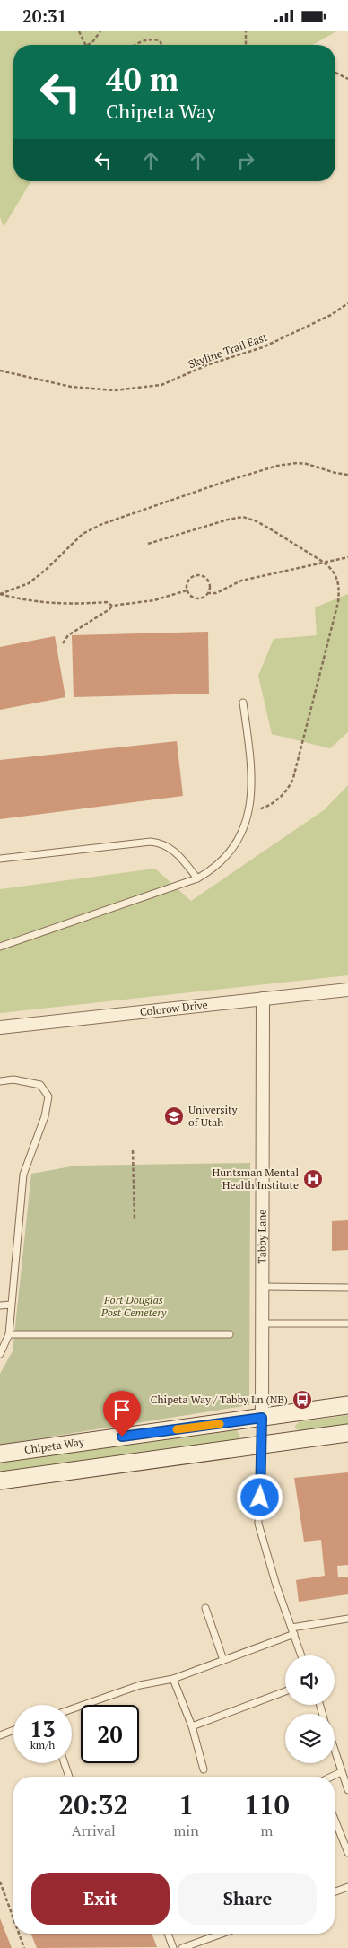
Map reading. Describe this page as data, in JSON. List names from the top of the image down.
{
  "streets": {
    "street": ["Colorow Drive", "Tabby Lane", "Chipeta Way"],
    "path": ["Skyline Trail East"]
  },
  "crossings": [
    ["Colorow Drive", "Tabby Lane"],
    ["Tabby Lane", "Chipeta Way"]
  ],
  "parks": ["Fort Douglas Post Cemetery"],
  "places": {
    "school or university": ["University of Utah"],
    "hospital": ["Huntsman Mental Health Institute"],
    "bus stop": ["Chipeta Way / Tabby Ln (NB)"]
  },
  "page": {
    "status": "20:31",
    "turn": ["40 m", "Chipeta Way"],
    "speed": "13 km/h",
    "limit": "20",
    "eta": [
      "20:32",
      "Arrival",
      "1",
      "min",
      "110",
      "m"
    ],
    "buttons": ["Exit", "Share"]
  }
}
